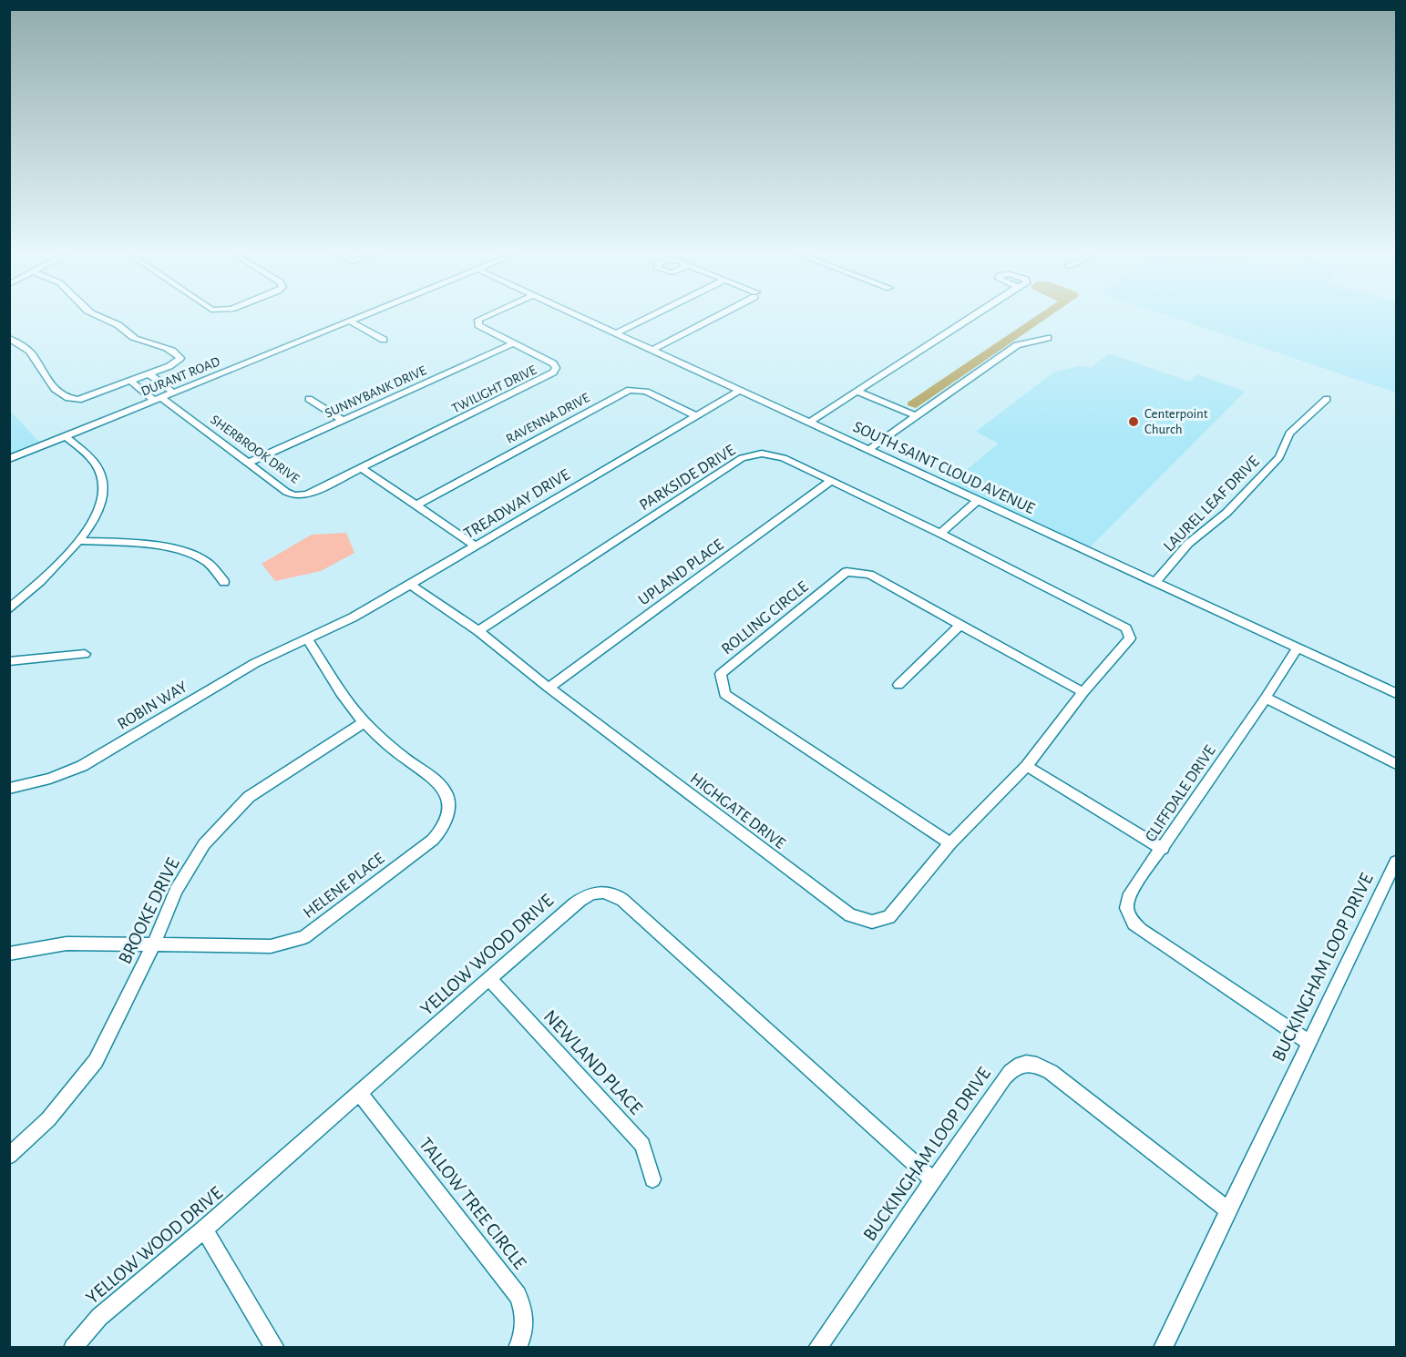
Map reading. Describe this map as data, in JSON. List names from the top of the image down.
{
  "streets": {
    "street": [
      "DURANT ROAD",
      "TWILIGHT DRIVE",
      "SUNNYBANK DRIVE",
      "RAVENNA DRIVE",
      "SHERBROOK DRIVE",
      "SOUTH SAINT CLOUD AVENUE",
      "PARKSIDE DRIVE",
      "TREADWAY DRIVE",
      "LAUREL LEAF DRIVE",
      "UPLAND PLACE",
      "ROLLING CIRCLE",
      "ROBIN WAY",
      "CLIFFDALE DRIVE",
      "HIGHGATE DRIVE",
      "HELENE PLACE",
      "BROOKE DRIVE",
      "YELLOW WOOD DRIVE",
      "BUCKINGHAM LOOP DRIVE",
      "NEWLAND PLACE",
      "TALLOW TREE CIRCLE"
    ]
  },
  "crossings": [
    ["DURANT ROAD", "SHERBROOK DRIVE"],
    ["TWILIGHT DRIVE", "SUNNYBANK DRIVE"],
    ["TWILIGHT DRIVE", "SHERBROOK DRIVE"],
    ["SUNNYBANK DRIVE", "SHERBROOK DRIVE"],
    ["RAVENNA DRIVE", "TREADWAY DRIVE"],
    ["SOUTH SAINT CLOUD AVENUE", "TREADWAY DRIVE"],
    ["SOUTH SAINT CLOUD AVENUE", "LAUREL LEAF DRIVE"],
    ["SOUTH SAINT CLOUD AVENUE", "CLIFFDALE DRIVE"],
    ["PARKSIDE DRIVE", "UPLAND PLACE"],
    ["PARKSIDE DRIVE", "HIGHGATE DRIVE"],
    ["TREADWAY DRIVE", "ROBIN WAY"],
    ["TREADWAY DRIVE", "HIGHGATE DRIVE"],
    ["TREADWAY DRIVE", "HELENE PLACE"],
    ["UPLAND PLACE", "HIGHGATE DRIVE"],
    ["ROLLING CIRCLE", "HIGHGATE DRIVE"],
    ["ROBIN WAY", "HELENE PLACE"],
    ["CLIFFDALE DRIVE", "BUCKINGHAM LOOP DRIVE"],
    ["HELENE PLACE", "BROOKE DRIVE"],
    ["YELLOW WOOD DRIVE", "BUCKINGHAM LOOP DRIVE"],
    ["YELLOW WOOD DRIVE", "NEWLAND PLACE"],
    ["YELLOW WOOD DRIVE", "TALLOW TREE CIRCLE"]
  ],
  "places": ["Centerpoint Church"]
}
